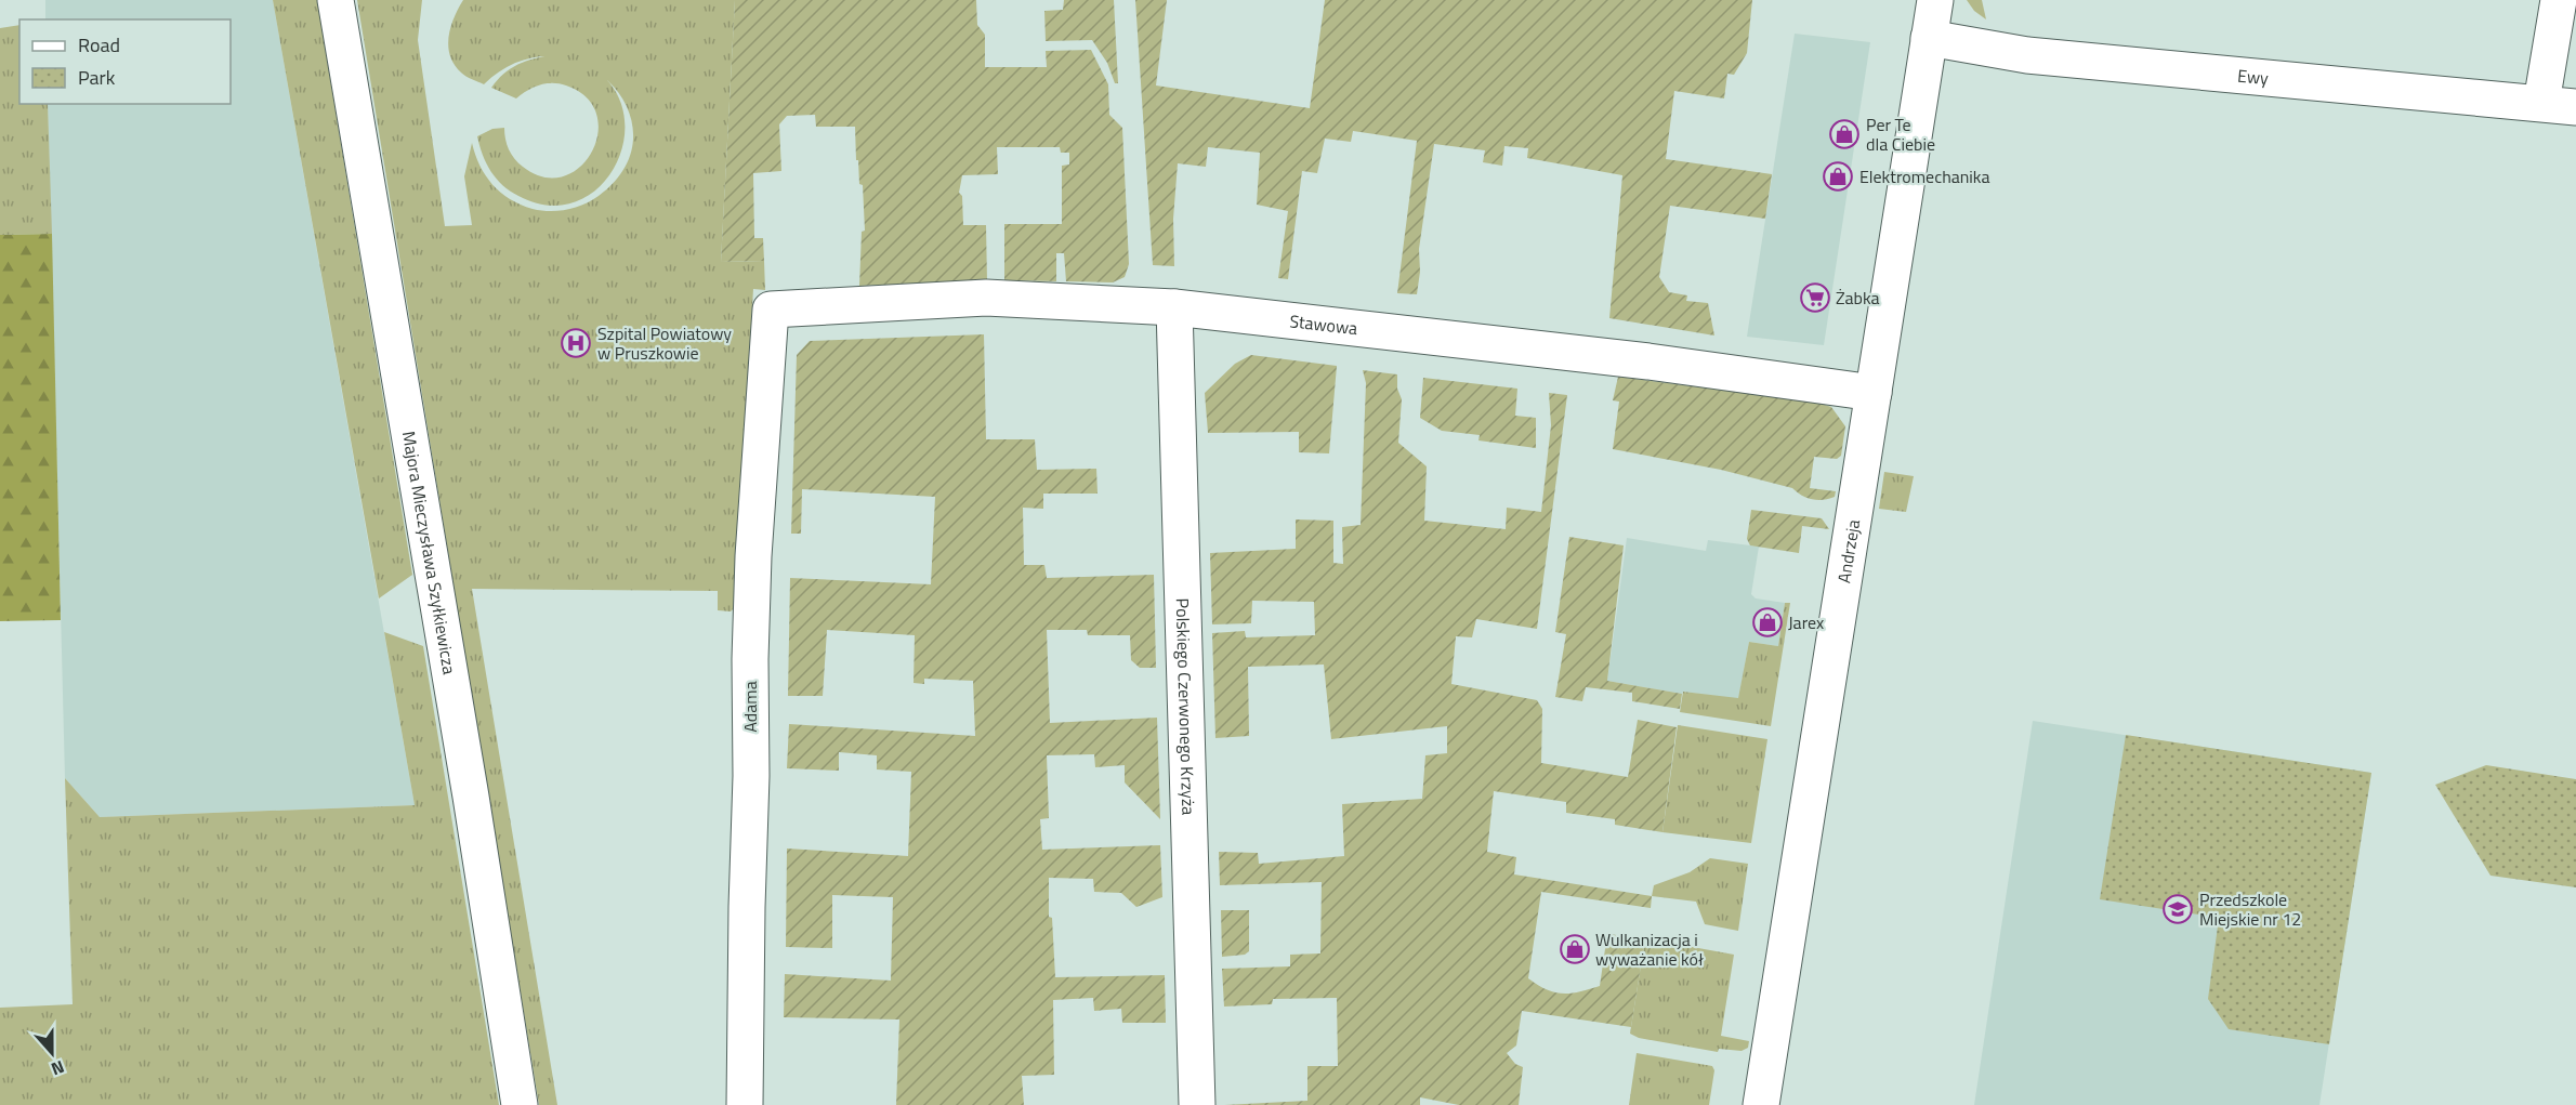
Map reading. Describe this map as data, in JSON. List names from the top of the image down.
{
  "streets": {
    "street": [
      "Ewy",
      "Stawowa",
      "Majora Mieczysława Szyłkiewicza",
      "Andrzeja",
      "Adama",
      "Polskiego Czerwonego Krzyża"
    ]
  },
  "crossings": [
    ["Ewy", "Andrzeja"],
    ["Stawowa", "Andrzeja"],
    ["Stawowa", "Adama"],
    ["Stawowa", "Polskiego Czerwonego Krzyża"]
  ],
  "places": {
    "shop": [
      "Per Te dla Ciebie",
      "Elektromechanika",
      "Jarex",
      "Wulkanizacja i wyważanie kół"
    ],
    "supermarket": ["Żabka"],
    "hospital": ["Szpital Powiatowy w Pruszkowie"],
    "school or university": ["Przedszkole Miejskie nr 12"]
  },
  "legend": ["Road", "Park"],
  "north": "bottom"
}
